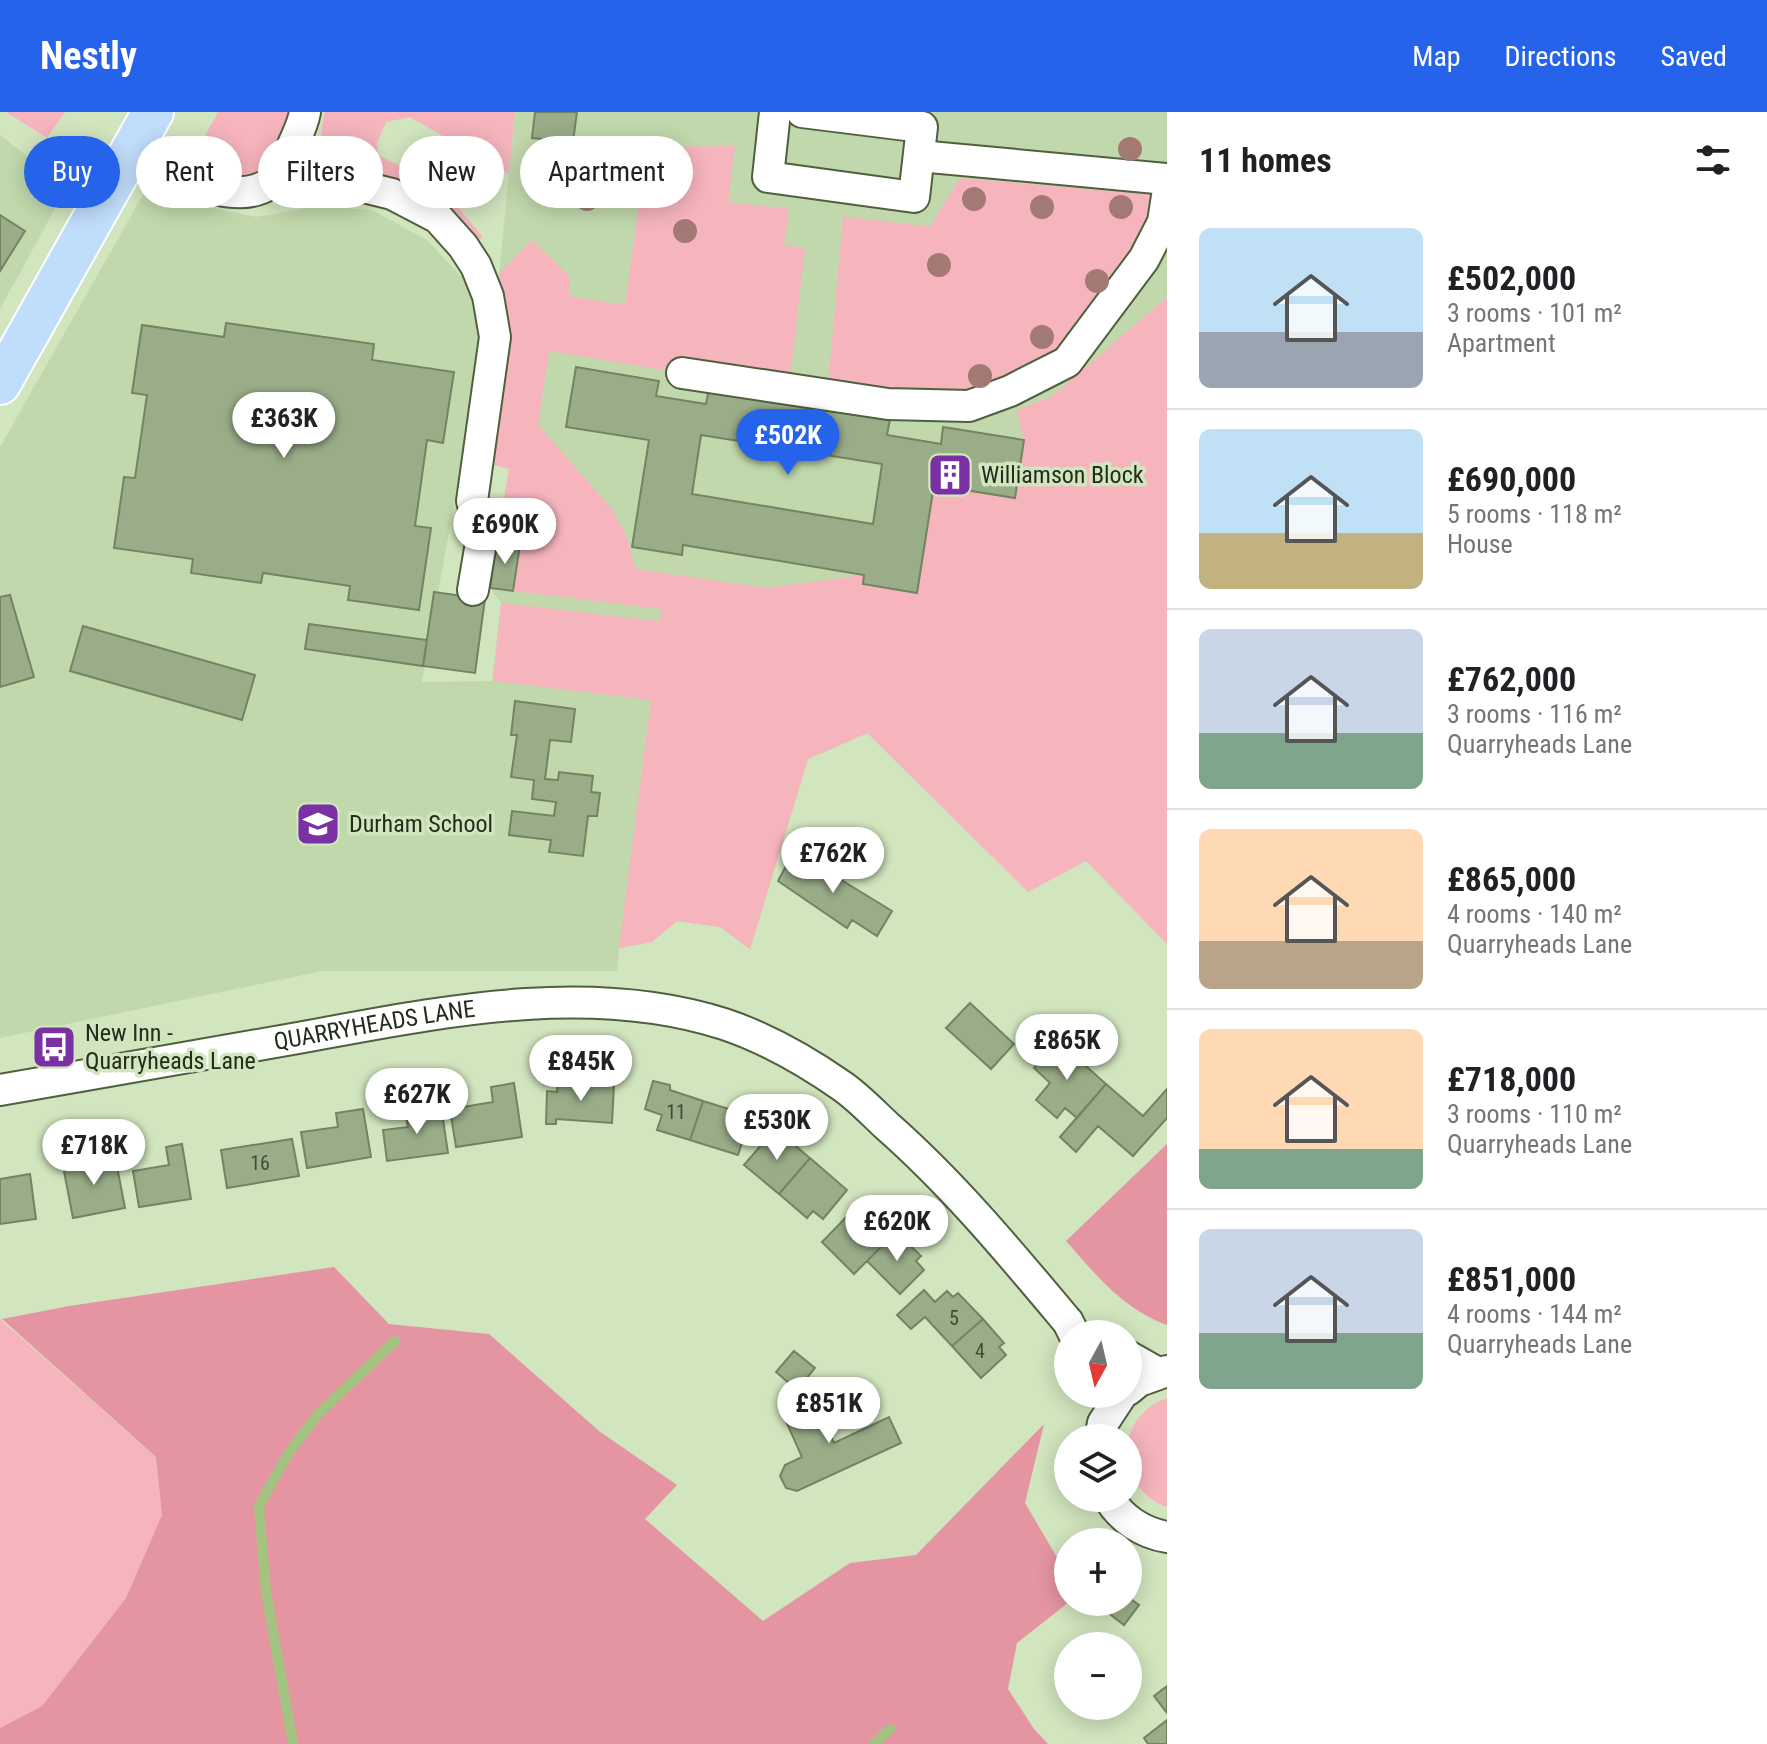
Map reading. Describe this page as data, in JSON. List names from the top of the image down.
{
  "streets": {
    "street": ["QUARRYHEADS LANE"]
  },
  "places": {
    "building": ["Williamson Block"],
    "school or university": ["Durham School"],
    "bus stop": ["New Inn - Quarryheads Lane"]
  },
  "house_numbers": [
    "11",
    "16",
    "5",
    "4"
  ],
  "north": "bottom",
  "page": {
    "header": "Nestly",
    "nav": ["Map", "Directions", "Saved"],
    "heading": "11 homes",
    "chip": [
      "Buy",
      "Rent",
      "Filters",
      "New",
      "Apartment"
    ],
    "list": [
      {
        "name": "£502,000",
        "note": "3 rooms · 101 m² · Apartment"
      },
      {
        "name": "£690,000",
        "note": "5 rooms · 118 m² · House"
      },
      {
        "name": "£762,000",
        "note": "3 rooms · 116 m² · Quarryheads Lane"
      },
      {
        "name": "£865,000",
        "note": "4 rooms · 140 m² · Quarryheads Lane"
      },
      {
        "name": "£718,000",
        "note": "3 rooms · 110 m² · Quarryheads Lane"
      },
      {
        "name": "£851,000",
        "note": "4 rooms · 144 m² · Quarryheads Lane"
      }
    ],
    "price": [
      "£363K",
      "£502K",
      "£690K",
      "£762K",
      "£865K",
      "£845K",
      "£627K",
      "£530K",
      "£718K",
      "£620K",
      "£851K"
    ],
    "map_buttons": ["+", "−"]
  }
}
